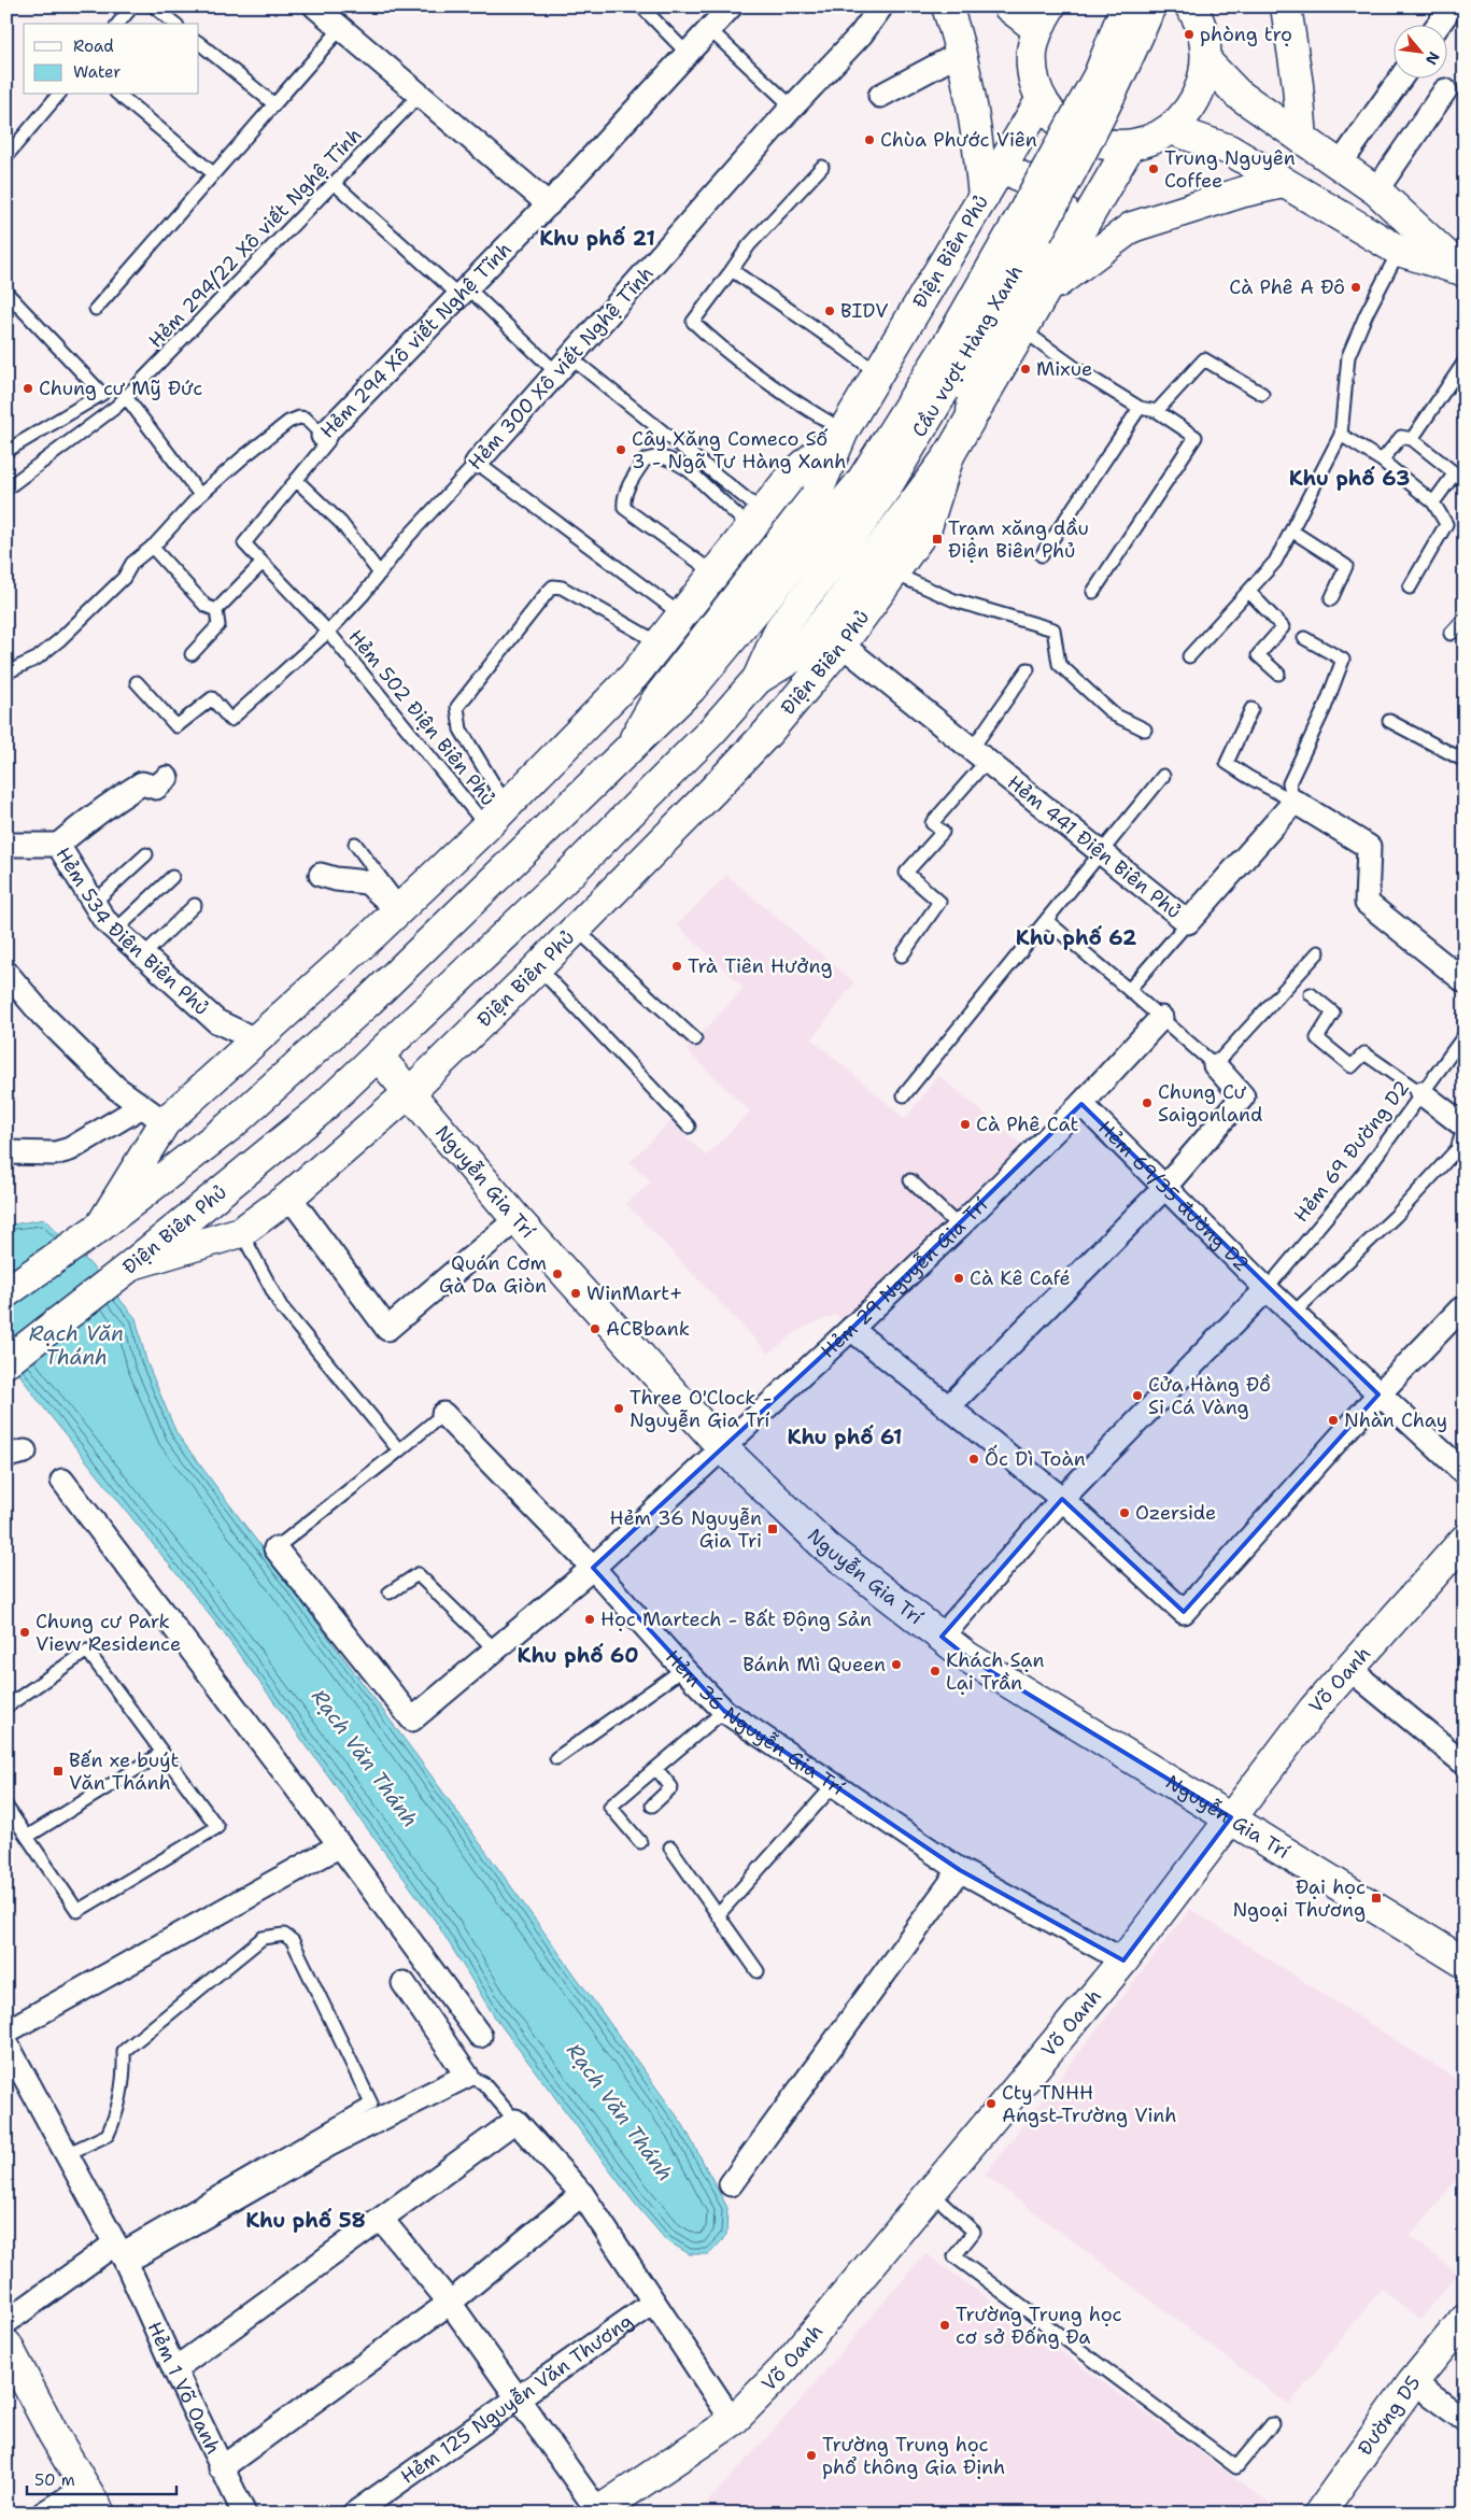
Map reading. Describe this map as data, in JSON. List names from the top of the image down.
{
  "streets": {
    "main road": [
      "Điện Biên Phủ",
      "Cầu vượt Hàng Xanh",
      "Nguyễn Gia Trí",
      "Võ Oanh",
      "Đường D5"
    ],
    "street": [
      "Hẻm 294 Xô viết Nghệ Tĩnh",
      "Hẻm 300 Xô viết Nghệ Tĩnh",
      "Hẻm 441 Điện Biên Phủ",
      "Hẻm 534 Điện Biên Phủ",
      "Hẻm 69/35 đường D2",
      "Hẻm 29 Nguyễn Gia Trí",
      "Hẻm 36 Nguyễn Gia Trí",
      "Hẻm 1 Võ Oanh",
      "Hẻm 125 Nguyễn Văn Thương"
    ],
    "lane": ["Hẻm 294/22 Xô viết Nghệ Tĩnh", "Hẻm 502 Điện Biên Phủ", "Hẻm 69 Đường D2"]
  },
  "crossings": [
    ["Điện Biên Phủ", "Cầu vượt Hàng Xanh"],
    ["Điện Biên Phủ", "Hẻm 502 Điện Biên Phủ"],
    ["Điện Biên Phủ", "Hẻm 441 Điện Biên Phủ"],
    ["Điện Biên Phủ", "Hẻm 534 Điện Biên Phủ"],
    ["Điện Biên Phủ", "Nguyễn Gia Trí"],
    ["Hẻm 300 Xô viết Nghệ Tĩnh", "Hẻm 502 Điện Biên Phủ"],
    ["Hẻm 69 Đường D2", "Hẻm 69/35 đường D2"],
    ["Nguyễn Gia Trí", "Hẻm 29 Nguyễn Gia Trí"],
    ["Nguyễn Gia Trí", "Võ Oanh"],
    ["Hẻm 69/35 đường D2", "Hẻm 29 Nguyễn Gia Trí"],
    ["Hẻm 29 Nguyễn Gia Trí", "Hẻm 36 Nguyễn Gia Trí"],
    ["Võ Oanh", "Hẻm 36 Nguyễn Gia Trí"]
  ],
  "districts": [
    "Khu phố 21",
    "Khu phố 63",
    "Khu phố 62",
    "Khu phố 61",
    "Khu phố 60",
    "Khu phố 58"
  ],
  "water": ["Rạch Văn Thánh"],
  "places": {
    "other": [
      "phòng trọ",
      "Chùa Phước Viên",
      "Trung Nguyên Coffee",
      "Cà Phê A Đô",
      "BIDV",
      "Mixue",
      "Chung cư Mỹ Đức",
      "Cây Xăng Comeco Số 3 - Ngã Tư Hàng Xanh",
      "Trà Tiên Hưởng",
      "Chung Cư Saigonland",
      "Cà Phê Cat",
      "Quán Cơm Gà Da Giòn",
      "Cà Kê Café",
      "WinMart+",
      "ACBbank",
      "Cửa Hàng Đồ Si Cá Vàng",
      "Three O'Clock - Nguyễn Gia Trí",
      "Nhàn Chay",
      "Ốc Dì Toàn",
      "Ozerside",
      "Học Martech - Bất Động Sản",
      "Chung cư Park View Residence",
      "Bánh Mì Queen",
      "Khách Sạn Lại Trần",
      "Cty TNHH Angst-Trường Vinh",
      "Trường Trung học cơ sở Đống Đa",
      "Trường Trung học phổ thông Gia Định"
    ],
    "transit": [
      "Trạm xăng dầu Điện Biên Phủ",
      "Hẻm 36 Nguyễn Gia Tri",
      "Bến xe buýt Văn Thánh",
      "Đại học Ngoại Thương"
    ]
  },
  "legend": ["Road", "Water"],
  "scale_bar": "50 m",
  "north": "bottom right"
}
